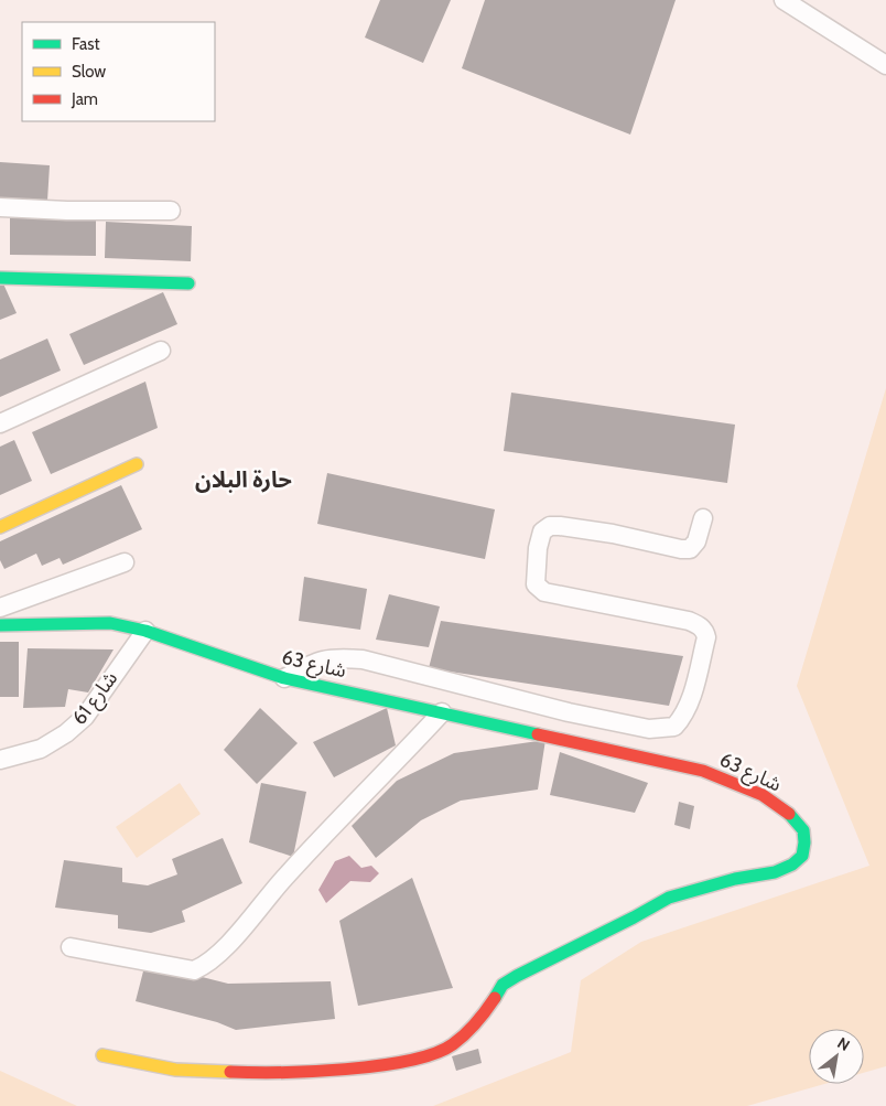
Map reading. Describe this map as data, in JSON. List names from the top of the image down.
{
  "streets": {
    "street": ["شارع 63", "شارع 61"]
  },
  "crossings": [
    ["شارع 63", "شارع 61"]
  ],
  "districts": ["حارة البلان"],
  "legend": ["Fast", "Slow", "Jam"],
  "north": "top right"
}
